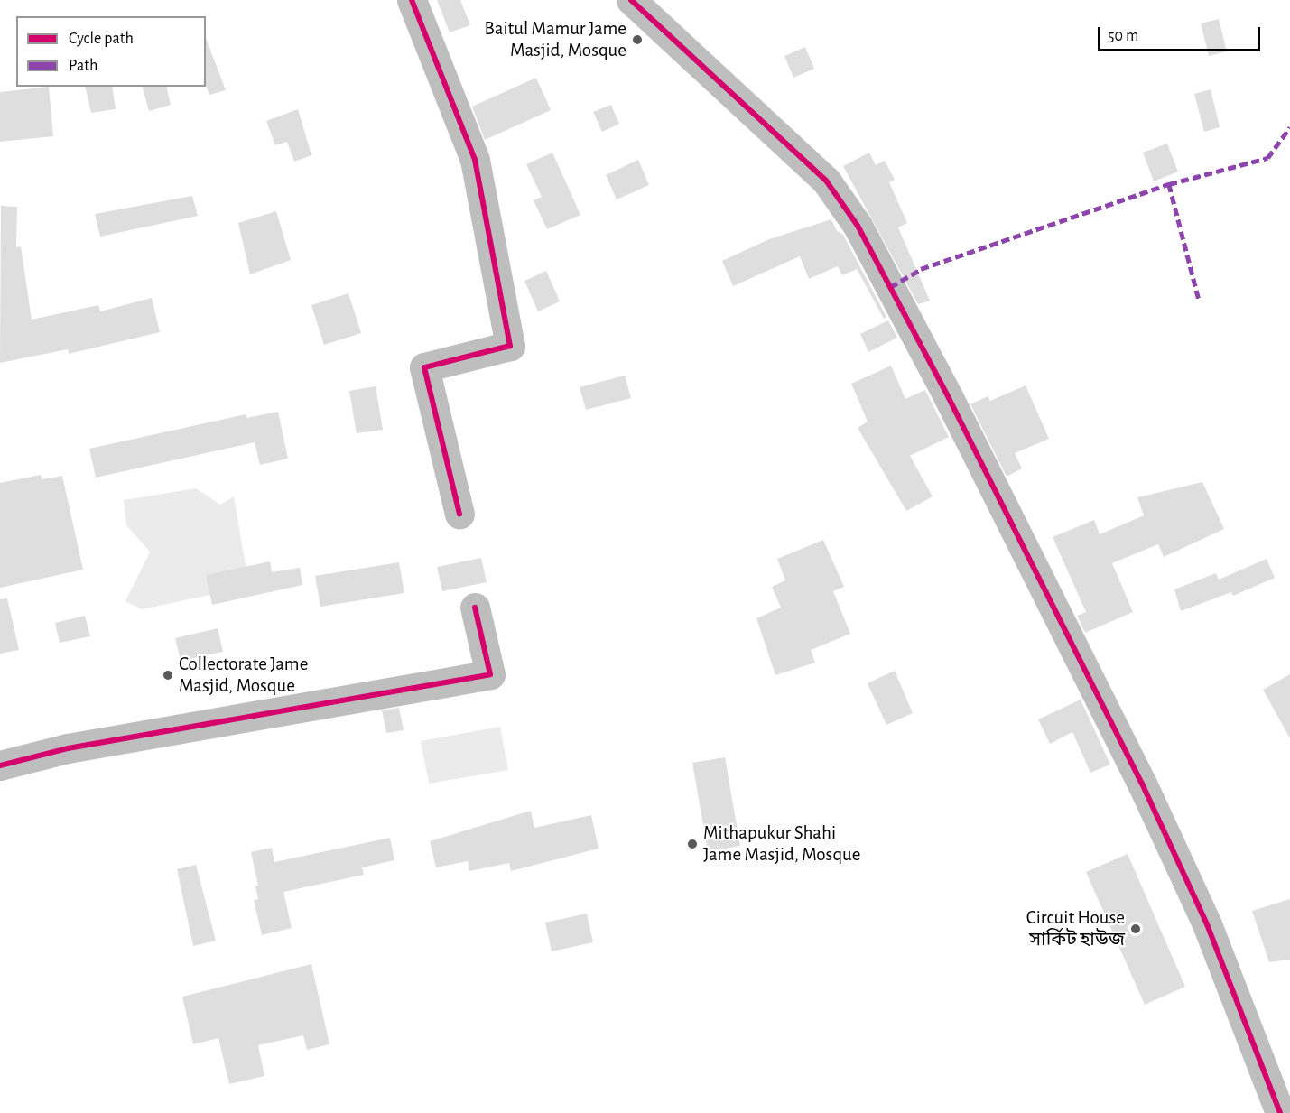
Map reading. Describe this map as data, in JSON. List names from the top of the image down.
{
  "places": [
    "Baitul Mamur Jame Masjid, Mosque",
    "Collectorate Jame Masjid, Mosque",
    "Mithapukur Shahi Jame Masjid, Mosque",
    "Circuit House সার্কিট হাউজ"
  ],
  "legend": ["Cycle path", "Path"],
  "scale_bar": "50 m"
}
